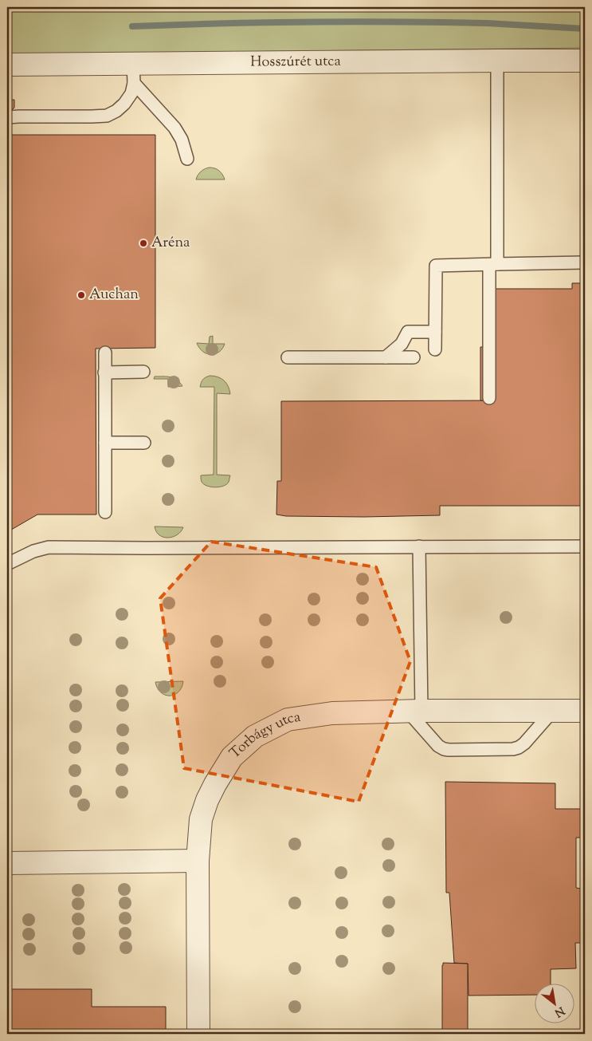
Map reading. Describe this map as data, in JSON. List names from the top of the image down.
{
  "streets": {
    "street": ["Hosszúrét utca", "Torbágy utca"]
  },
  "places": ["Aréna", "Auchan"],
  "north": "bottom right"
}
